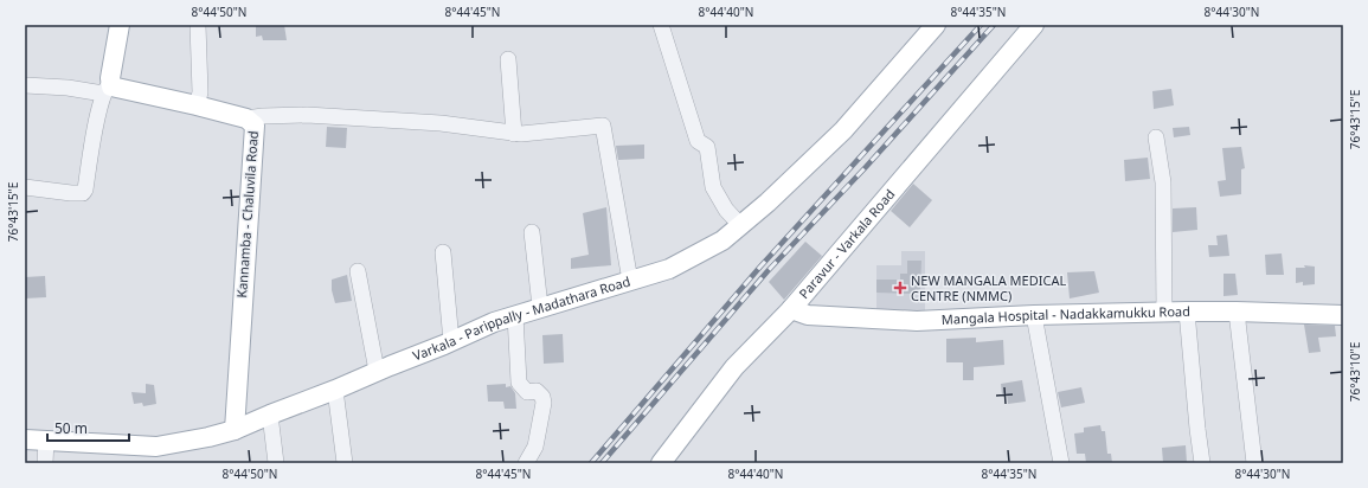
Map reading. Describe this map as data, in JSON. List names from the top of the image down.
{
  "streets": {
    "main road": [
      "Kannamba - Chaluvila Road",
      "Paravur - Varkala Road",
      "Mangala Hospital - Nadakkamukku Road",
      "Varkala - Parippally - Madathara Road"
    ]
  },
  "crossings": [
    ["Kannamba - Chaluvila Road", "Varkala - Parippally - Madathara Road"],
    ["Paravur - Varkala Road", "Mangala Hospital - Nadakkamukku Road"]
  ],
  "places": {
    "health": ["NEW MANGALA MEDICAL CENTRE (NMMC)"]
  },
  "scale_bar": "50 m",
  "coordinates": [
    "8°44'50\"N",
    "8°44'45\"N",
    "8°44'40\"N",
    "8°44'35\"N",
    "8°44'30\"N",
    "76°43'15\"E",
    "76°43'10\"E"
  ]
}
